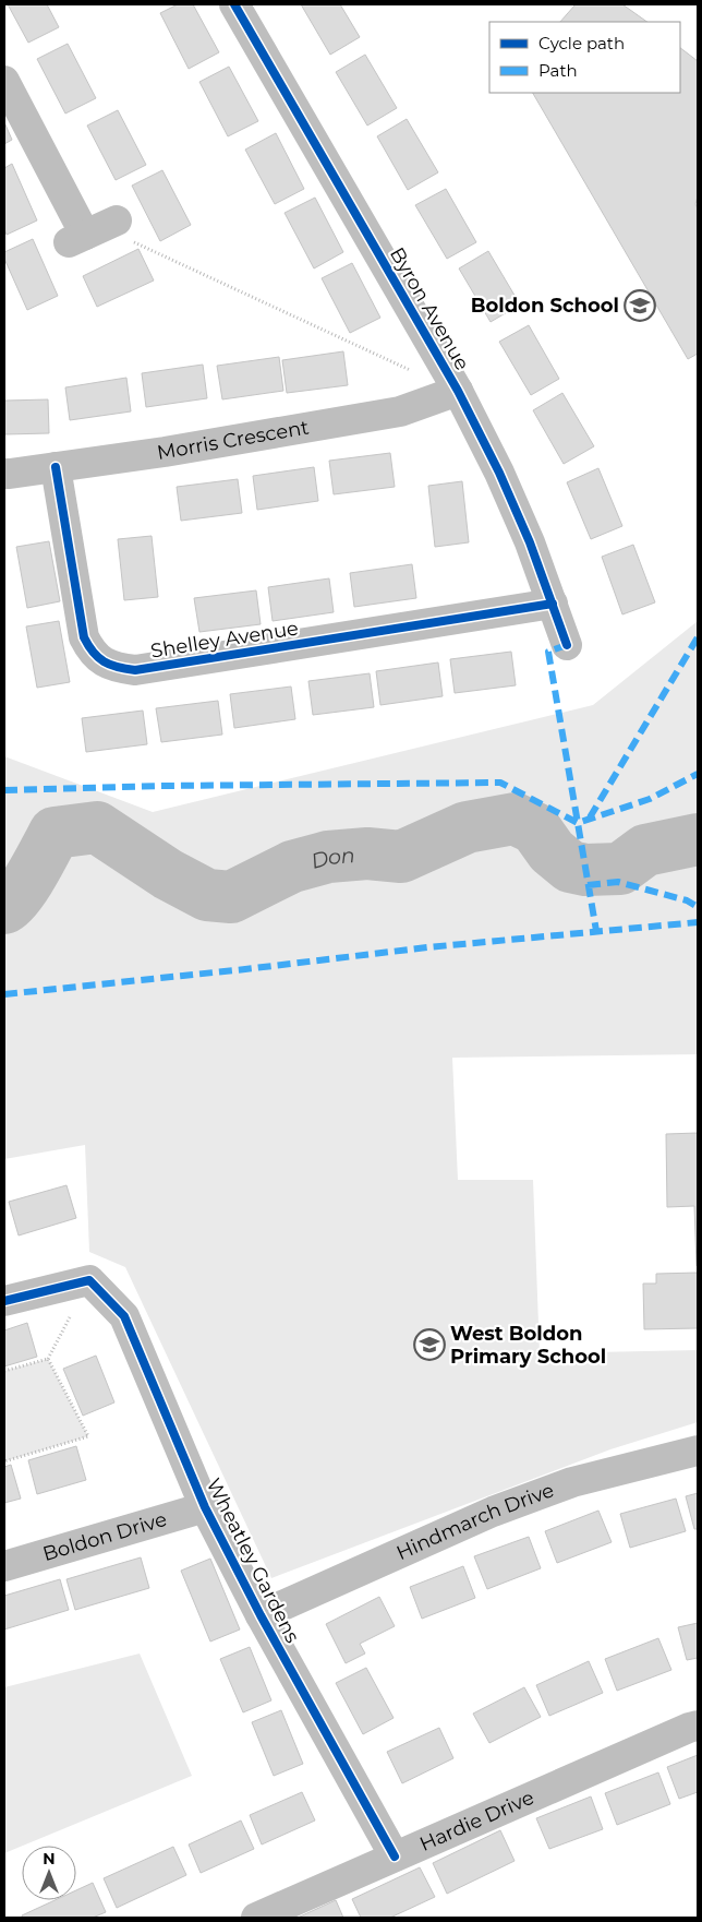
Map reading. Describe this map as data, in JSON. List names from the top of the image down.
{
  "streets": {
    "street": [
      "Byron Avenue",
      "Morris Crescent",
      "Shelley Avenue",
      "Hindmarch Drive",
      "Boldon Drive",
      "Wheatley Gardens",
      "Hardie Drive"
    ]
  },
  "crossings": [
    ["Byron Avenue", "Morris Crescent"],
    ["Byron Avenue", "Shelley Avenue"],
    ["Morris Crescent", "Shelley Avenue"],
    ["Hindmarch Drive", "Wheatley Gardens"],
    ["Boldon Drive", "Wheatley Gardens"],
    ["Wheatley Gardens", "Hardie Drive"]
  ],
  "water": ["Don"],
  "places": {
    "school or university": ["Boldon School", "West Boldon Primary School"]
  },
  "legend": ["Cycle path", "Path"],
  "north": "top"
}
